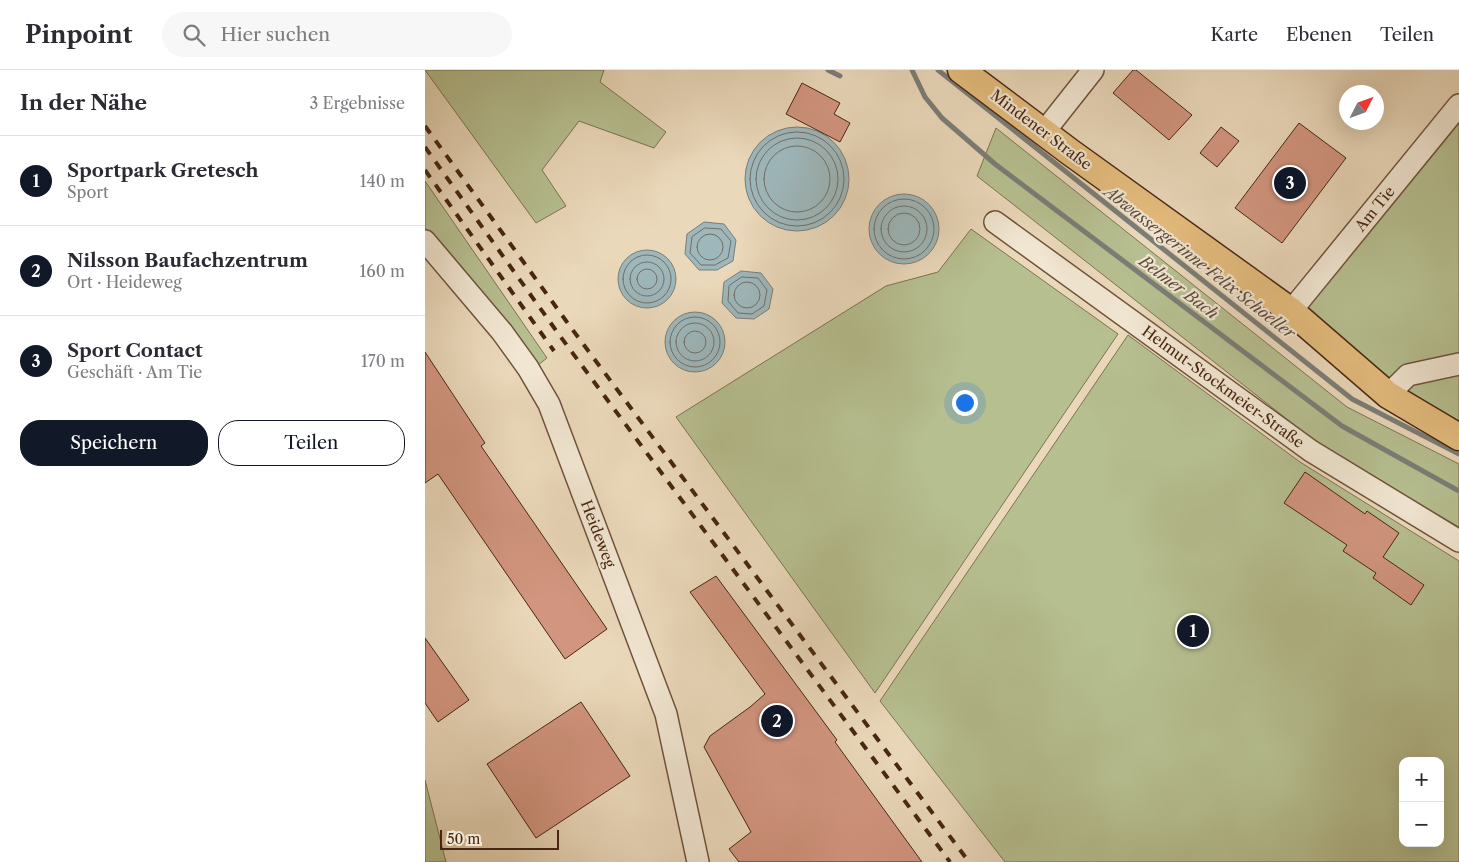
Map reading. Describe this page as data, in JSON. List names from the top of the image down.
{
  "streets": {
    "main road": ["Mindener Straße"],
    "street": ["Am Tie", "Helmut-Stockmeier-Straße", "Heideweg"]
  },
  "crossings": [
    ["Mindener Straße", "Am Tie"]
  ],
  "water": ["Abwassergerinne Felix Schoeller", "Belmer Bach"],
  "scale_bar": "50 m",
  "north": "top right",
  "page": {
    "header": "Pinpoint",
    "search": "Hier suchen",
    "nav": ["Karte", "Ebenen", "Teilen"],
    "heading": ["In der Nähe", "3 Ergebnisse"],
    "list": [
      {
        "mark": "1",
        "name": "Sportpark Gretesch",
        "note": "Sport",
        "value": "140 m"
      },
      {
        "mark": "2",
        "name": "Nilsson Baufachzentrum",
        "note": "Ort · Heideweg",
        "value": "160 m"
      },
      {
        "mark": "3",
        "name": "Sport Contact",
        "note": "Geschäft · Am Tie",
        "value": "170 m"
      }
    ],
    "pins": ["3", "1", "2"],
    "buttons": ["Speichern", "Teilen"],
    "map_buttons": ["+", "−"],
    "scale": "50 m"
  }
}
